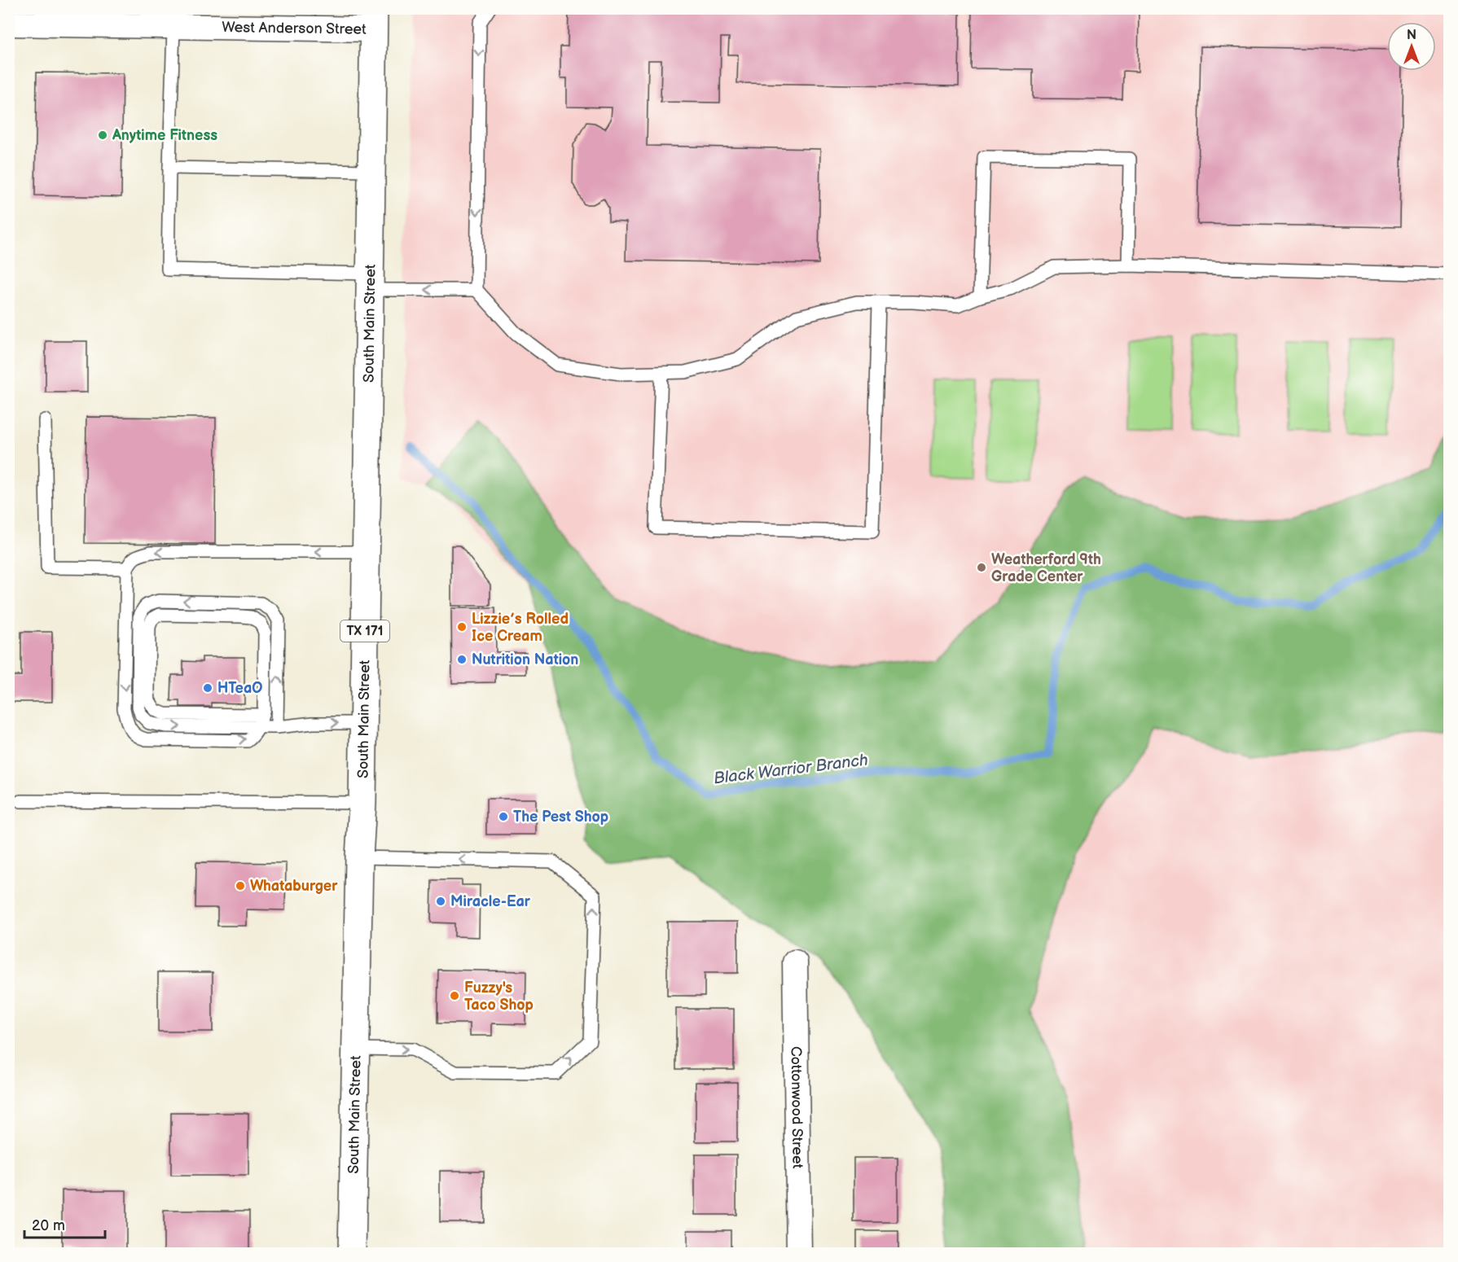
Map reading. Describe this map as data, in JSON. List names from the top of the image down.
{
  "streets": {
    "main road": ["South Main Street", "TX 171"],
    "street": ["West Anderson Street", "Cottonwood Street"]
  },
  "crossings": [
    ["West Anderson Street", "South Main Street"]
  ],
  "water": ["Black Warrior Branch"],
  "places": [
    "Anytime Fitness",
    "Weatherford 9th Grade Center",
    "Lizzie’s Rolled Ice Cream",
    "Nutrition Nation",
    "HTeaO",
    "The Pest Shop",
    "Whataburger",
    "Miracle-Ear",
    "Fuzzy's Taco Shop"
  ],
  "scale_bar": "20 m",
  "north": "top"
}
